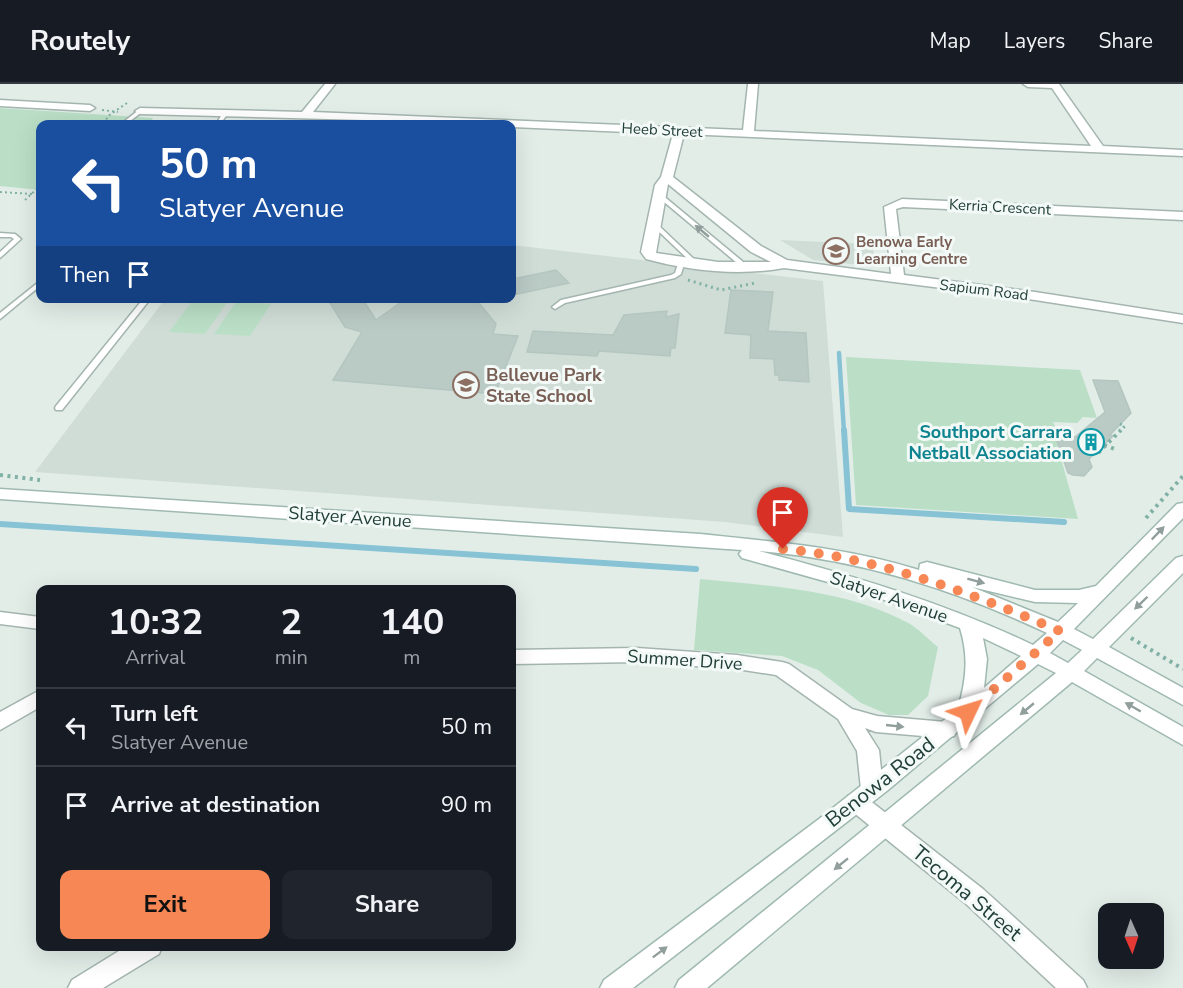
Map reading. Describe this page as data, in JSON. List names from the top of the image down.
{
  "streets": {
    "street": [
      "Heeb Street",
      "Kerria Crescent",
      "Sapium Road",
      "Slatyer Avenue",
      "Summer Drive",
      "Benowa Road",
      "Tecoma Street"
    ]
  },
  "crossings": [
    ["Heeb Street", "Sapium Road"],
    ["Kerria Crescent", "Sapium Road"],
    ["Slatyer Avenue", "Benowa Road"],
    ["Summer Drive", "Benowa Road"],
    ["Summer Drive", "Tecoma Street"],
    ["Benowa Road", "Tecoma Street"]
  ],
  "places": {
    "school or university": ["Benowa Early Learning Centre", "Bellevue Park State School"],
    "building": ["Southport Carrara Netball Association"]
  },
  "north": "bottom",
  "page": {
    "header": "Routely",
    "nav": ["Map", "Layers", "Share"],
    "turn": ["50 m", "Slatyer Avenue"],
    "then": "Then",
    "eta": [
      "10:32",
      "Arrival",
      "2",
      "min",
      "140",
      "m"
    ],
    "list": [
      {
        "name": "Turn left",
        "note": "Slatyer Avenue",
        "value": "50 m"
      },
      {
        "name": "Arrive at destination",
        "value": "90 m"
      }
    ],
    "buttons": ["Exit", "Share"]
  }
}
